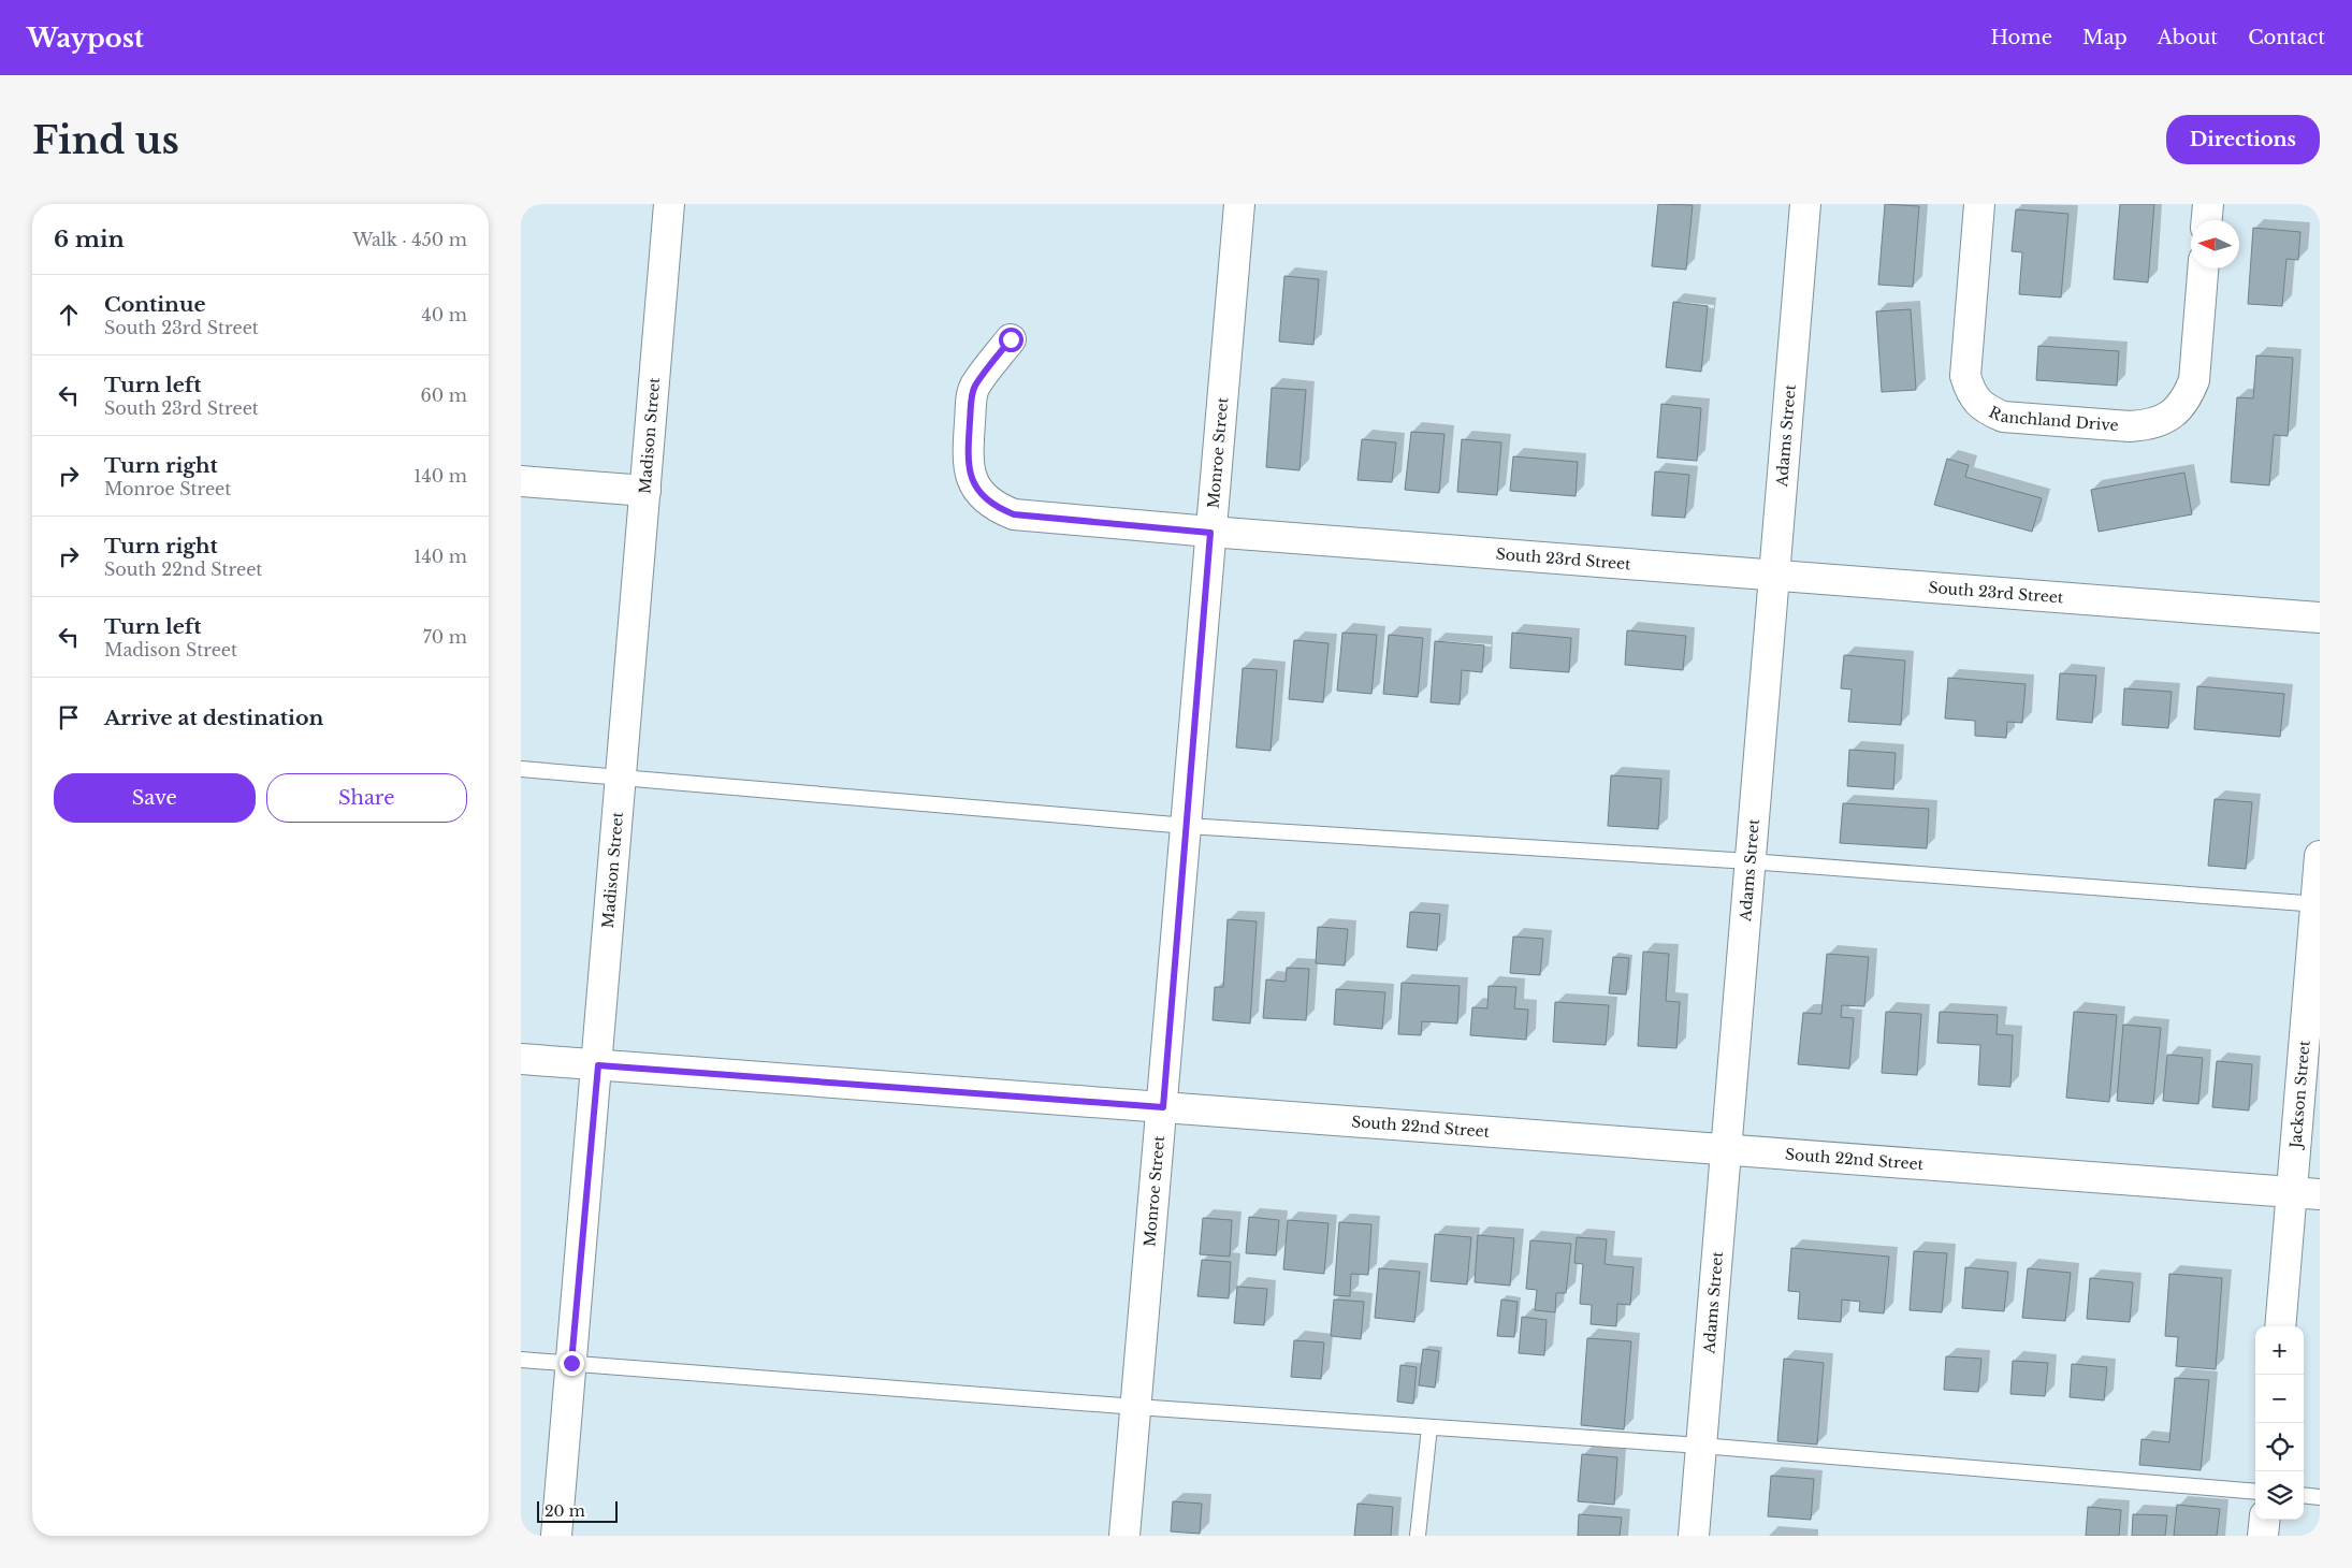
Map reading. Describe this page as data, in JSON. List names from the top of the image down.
{
  "streets": {
    "street": [
      "Ranchland Drive",
      "Madison Street",
      "Adams Street",
      "Monroe Street",
      "South 23rd Street",
      "Jackson Street",
      "South 22nd Street"
    ]
  },
  "crossings": [
    ["Madison Street", "South 22nd Street"],
    ["Adams Street", "South 23rd Street"],
    ["Adams Street", "South 22nd Street"],
    ["Monroe Street", "South 23rd Street"],
    ["Monroe Street", "South 22nd Street"],
    ["Jackson Street", "South 22nd Street"]
  ],
  "scale_bar": "20 m",
  "north": "left",
  "page": {
    "header": "Waypost",
    "nav": [
      "Home",
      "Map",
      "About",
      "Contact"
    ],
    "buttons": [
      "Directions",
      ["Save", "Share"]
    ],
    "title": "Find us",
    "heading": ["6 min", "Walk · 450 m"],
    "list": [
      ["Continue", "South 23rd Street", "40 m"],
      ["Turn left", "South 23rd Street", "60 m"],
      ["Turn right", "Monroe Street", "140 m"],
      ["Turn right", "South 22nd Street", "140 m"],
      ["Turn left", "Madison Street", "70 m"],
      "Arrive at destination"
    ],
    "map_buttons": ["+", "−"],
    "scale": "20 m"
  }
}
